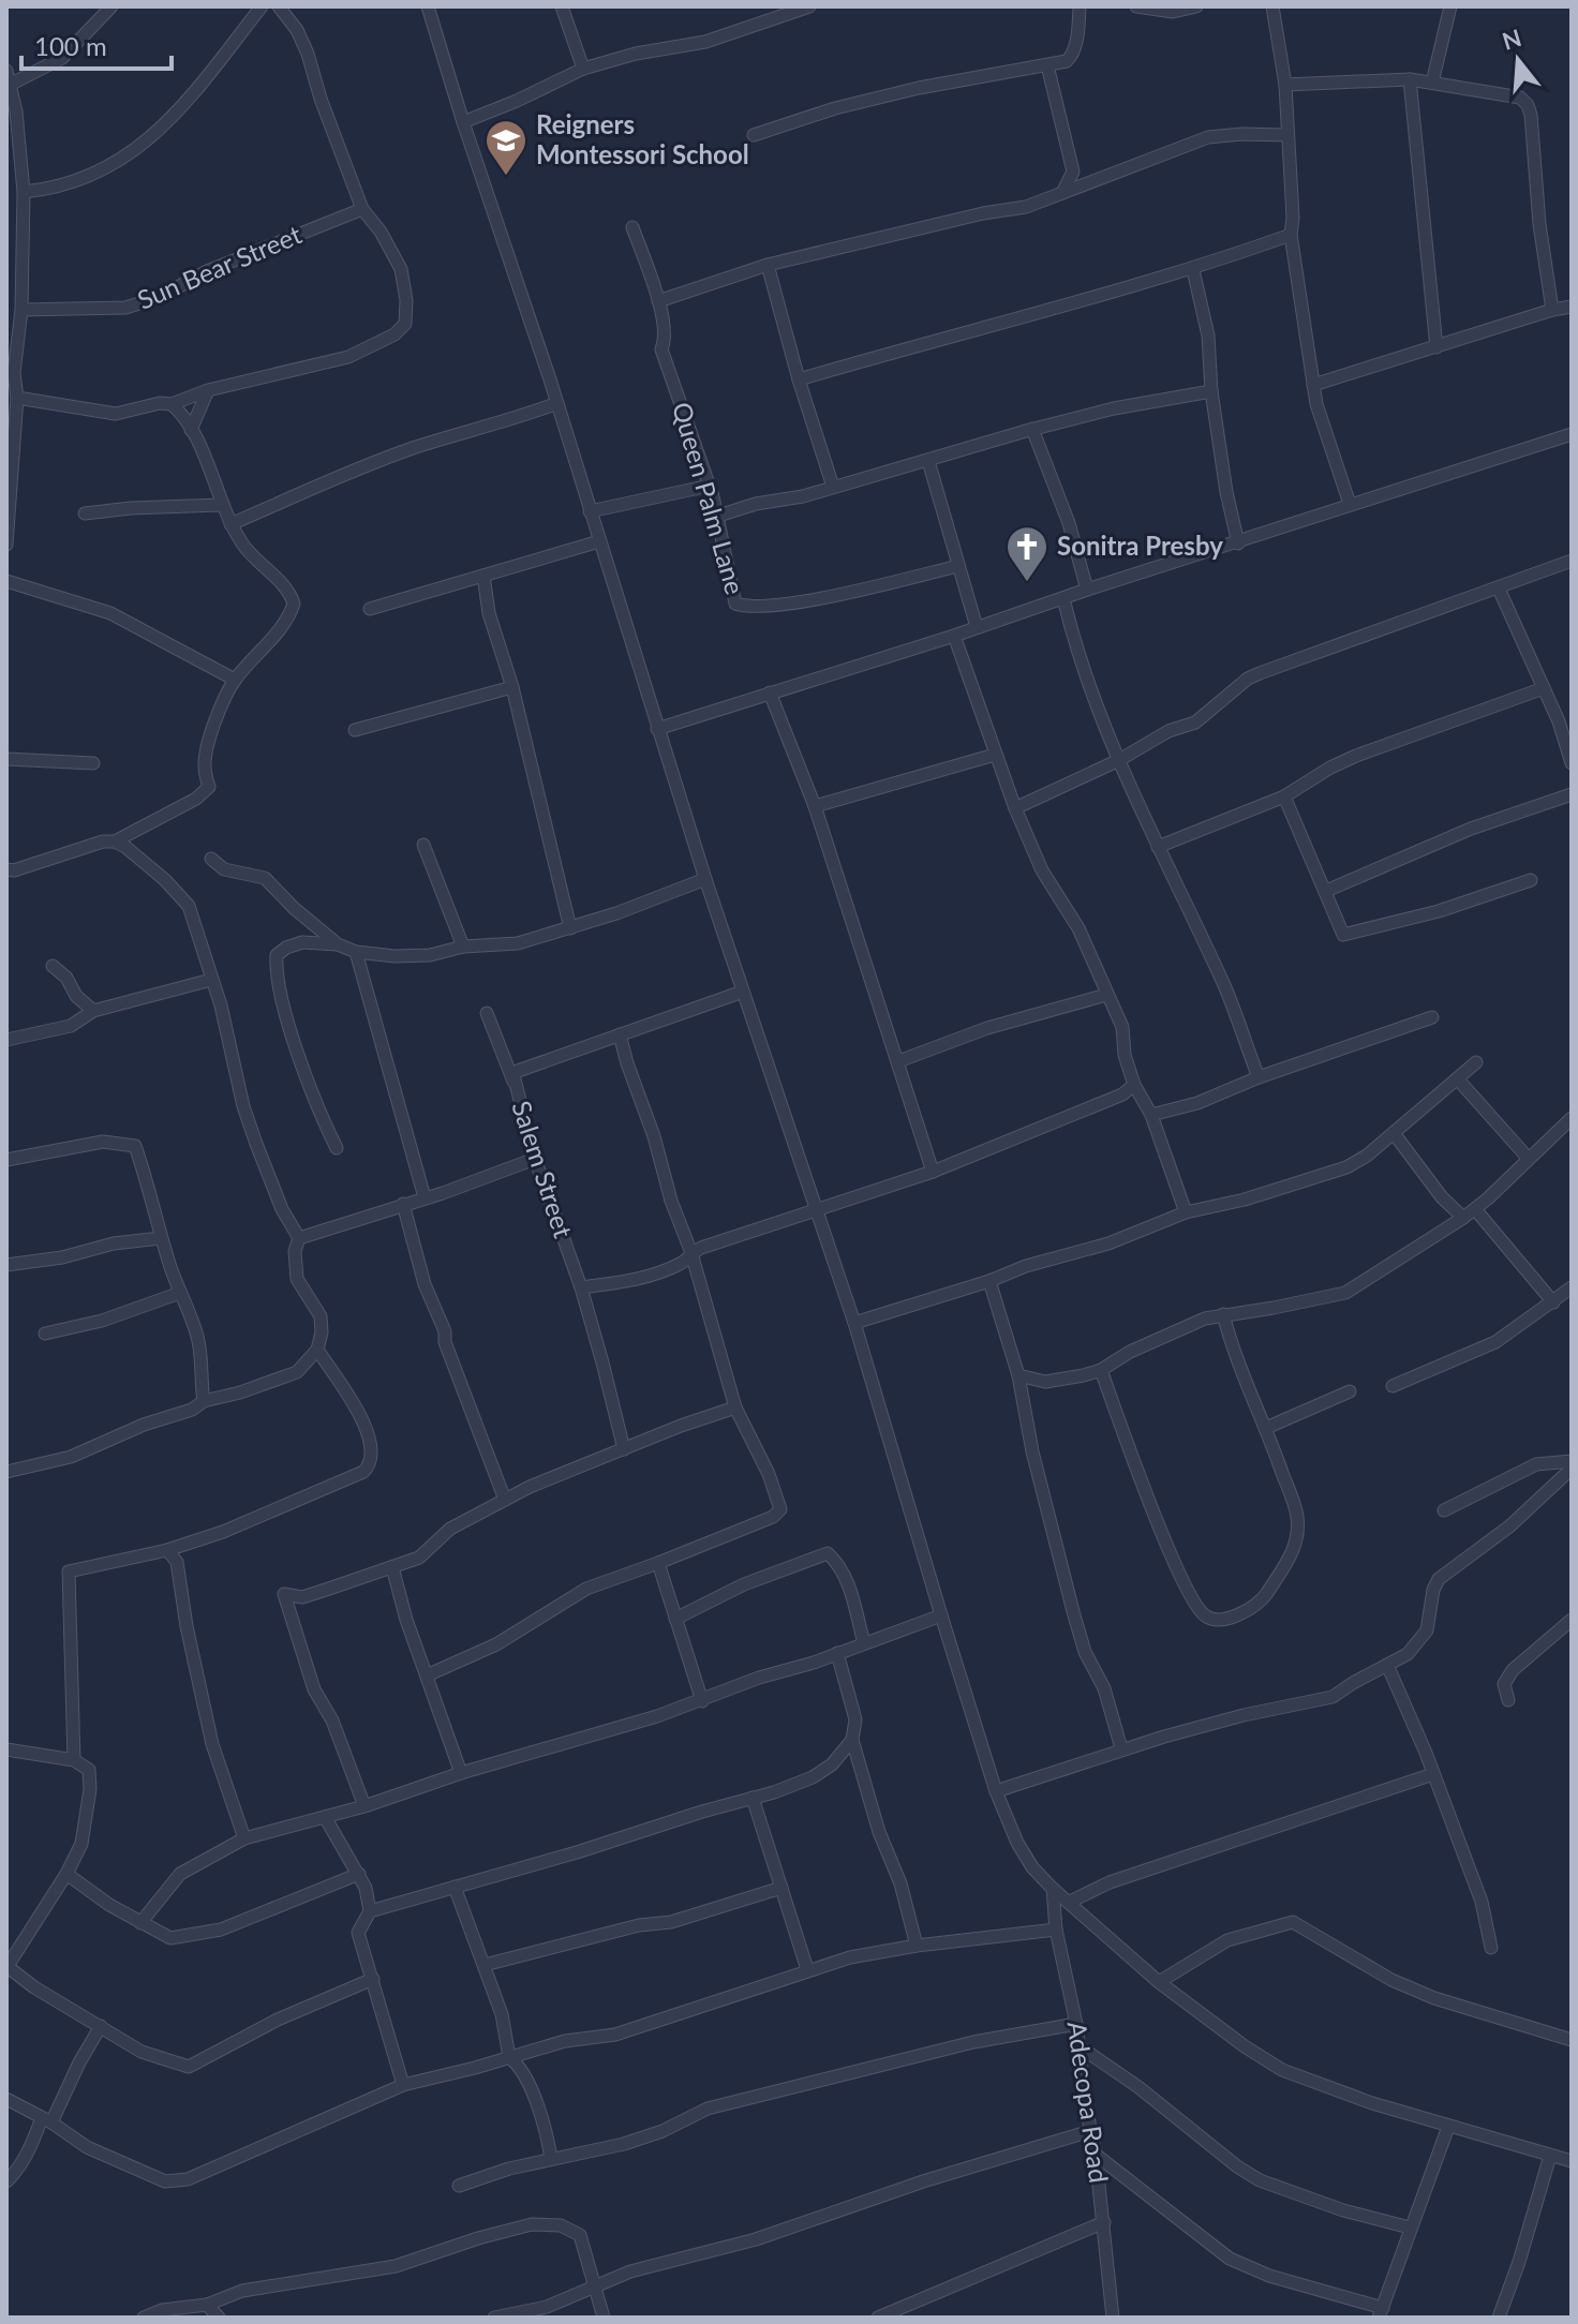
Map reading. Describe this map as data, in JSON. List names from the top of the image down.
{
  "streets": {
    "street": [
      "Sun Bear Street",
      "Queen Palm Lane",
      "Salem Street",
      "Adecopa Road"
    ]
  },
  "places": {
    "school or university": ["Reigners Montessori School"],
    "church": ["Sonitra Presby"]
  },
  "scale_bar": "100 m",
  "north": "top"
}
